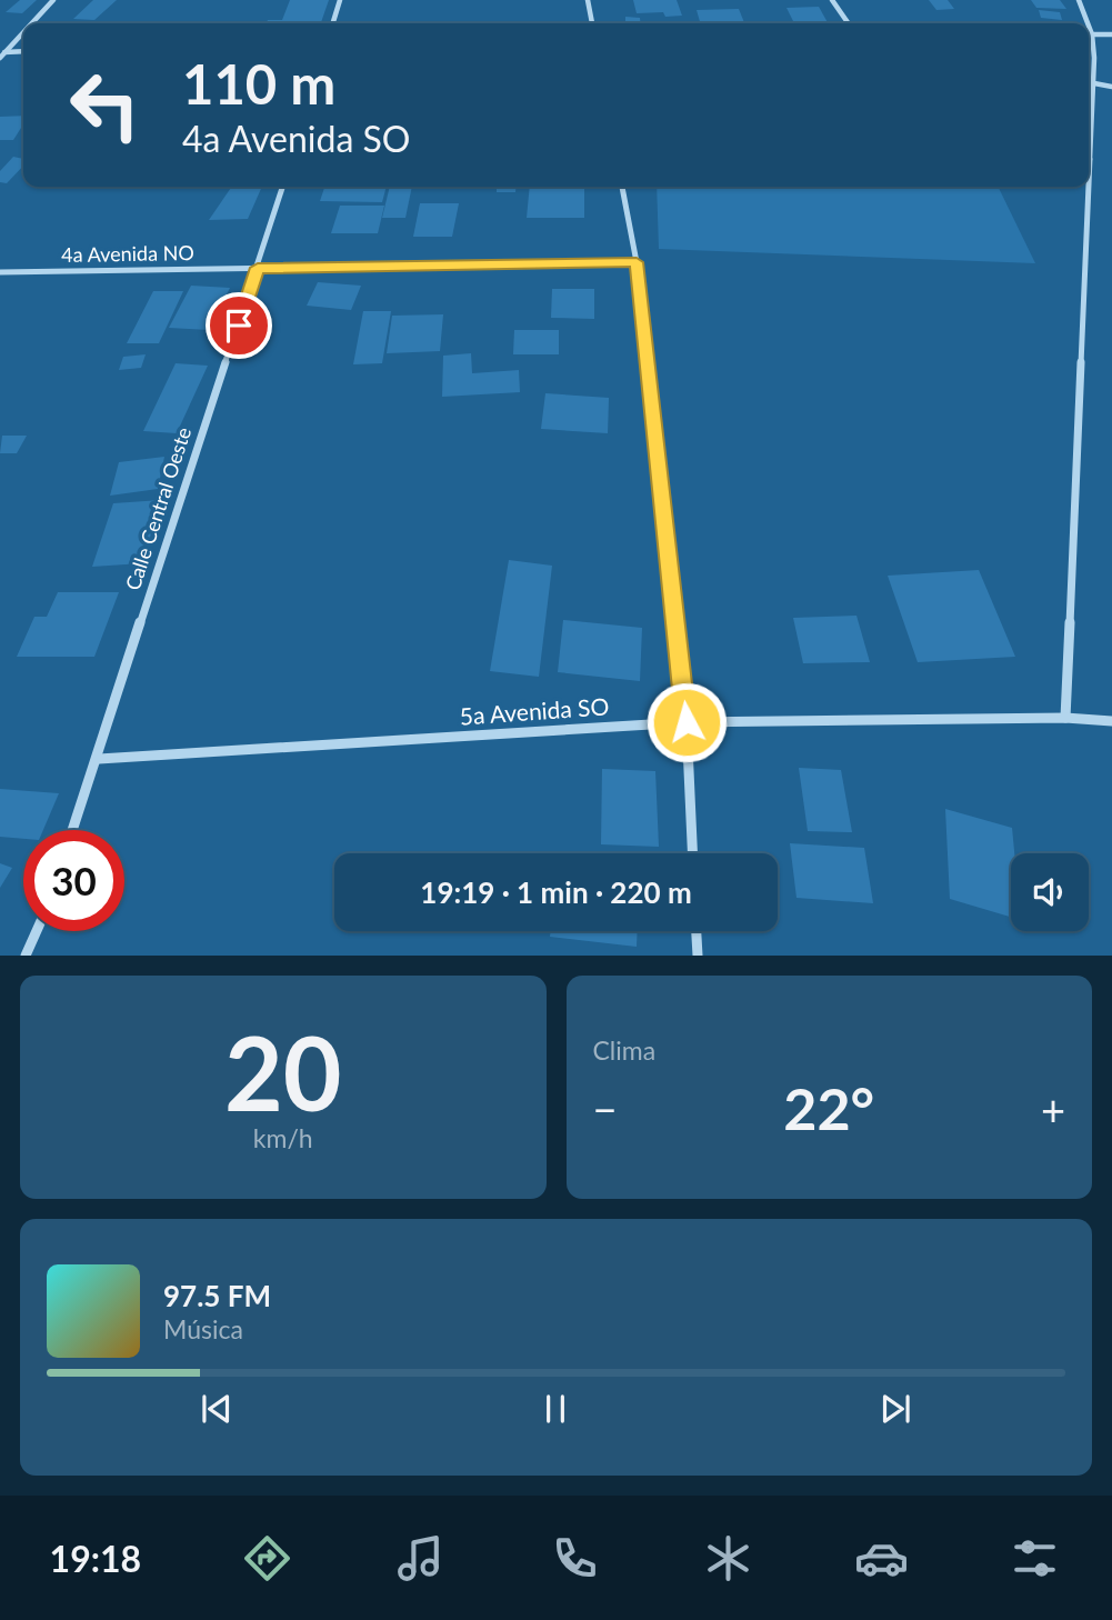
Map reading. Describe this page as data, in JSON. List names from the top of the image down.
{
  "streets": {
    "street": ["4a Avenida NO", "Calle Central Oeste", "5a Avenida SO"]
  },
  "crossings": [
    ["4a Avenida NO", "Calle Central Oeste"],
    ["Calle Central Oeste", "5a Avenida SO"]
  ],
  "page": {
    "turn": ["110 m", "4a Avenida SO"],
    "limit": "30",
    "trip": "19:19 · 1 min · 220 m",
    "tile": [
      ["20", "km/h"],
      "Clima"
    ],
    "heat": ["−", "22°", "+"],
    "song": ["97.5 FM", "Música"],
    "tabs": "19:18"
  }
}
